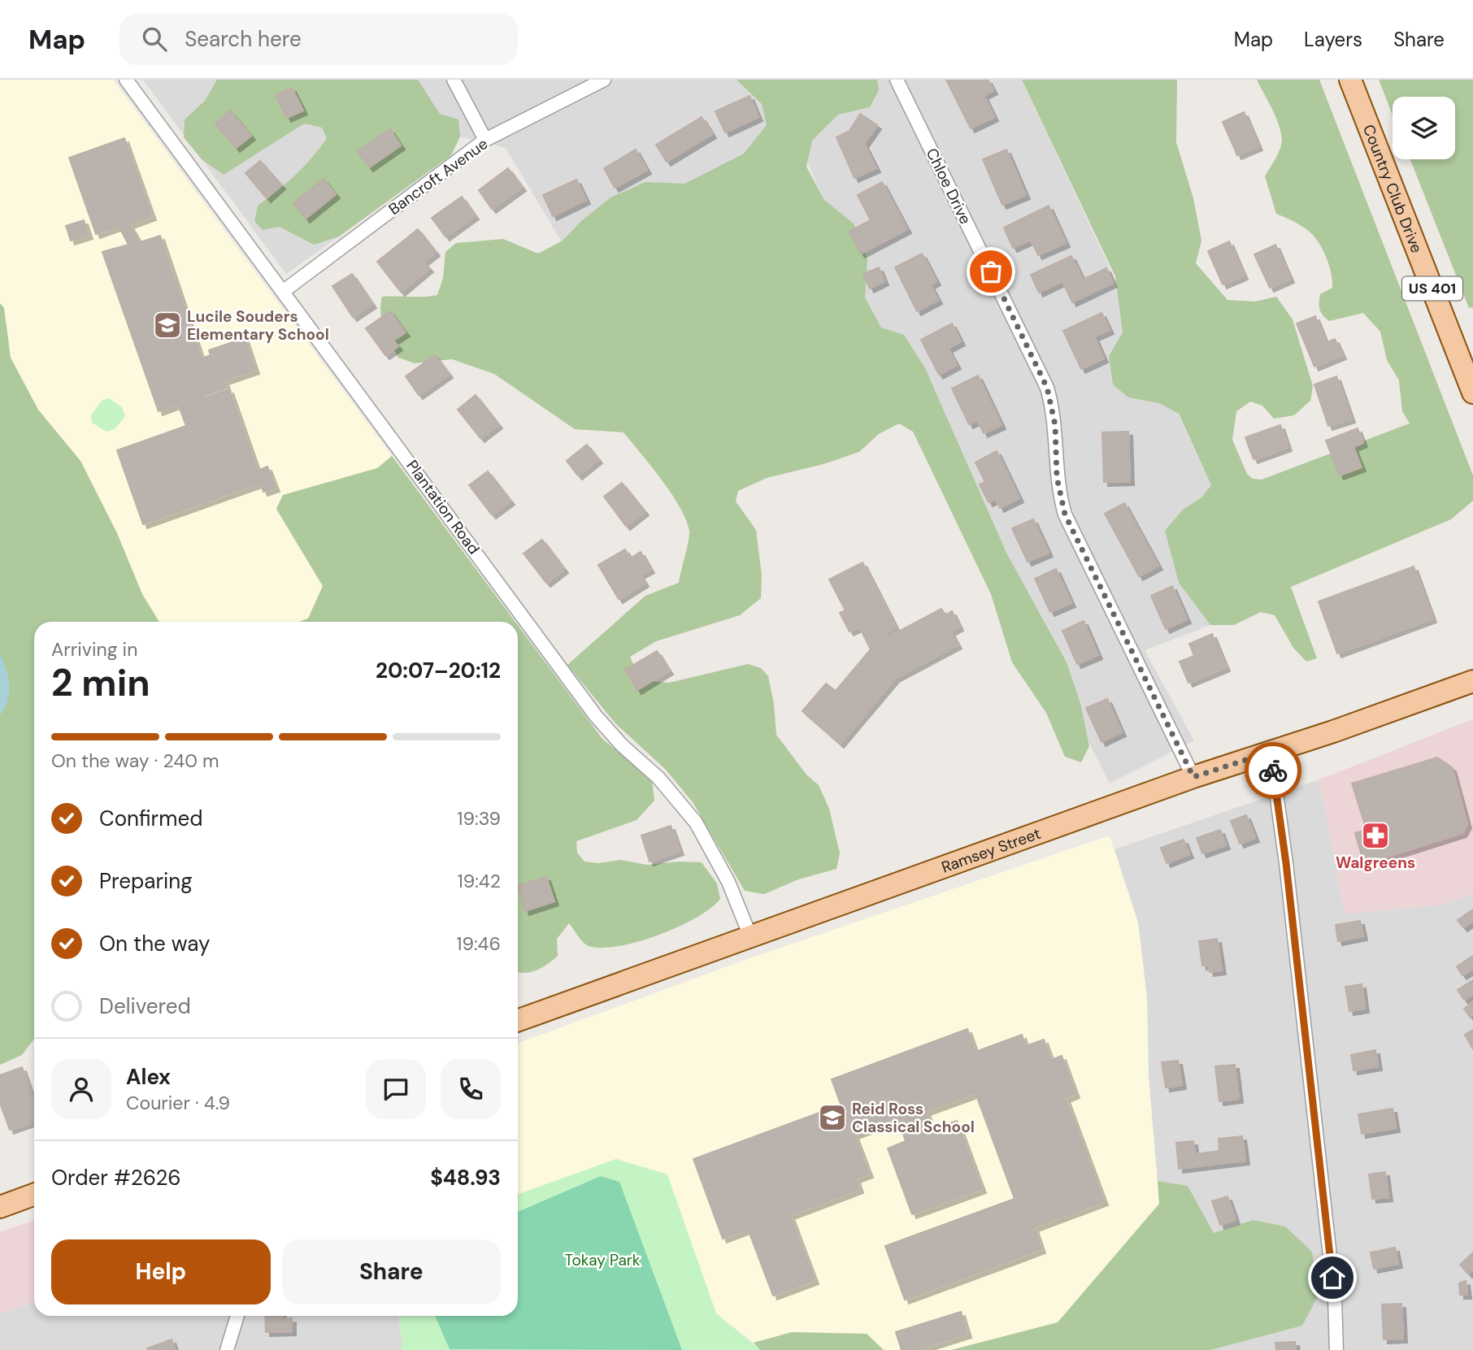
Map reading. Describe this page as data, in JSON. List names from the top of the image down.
{
  "streets": {
    "main road": ["Country Club Drive", "US 401", "Ramsey Street"],
    "street": ["Bancroft Avenue", "Chloe Drive", "Plantation Road"]
  },
  "crossings": [
    ["Bancroft Avenue", "Plantation Road"],
    ["Chloe Drive", "Ramsey Street"],
    ["Plantation Road", "Ramsey Street"]
  ],
  "parks": ["Tokay Park"],
  "places": {
    "school or university": ["Lucile Souders Elementary School", "Reid Ross Classical School"],
    "pharmacy": ["Walgreens"]
  },
  "page": {
    "header": "Map",
    "search": "Search here",
    "nav": ["Map", "Layers", "Share"],
    "heading": ["2 min", "Arriving in", "20:07–20:12"],
    "panel": [
      "Alex",
      "Courier · 4.9",
      "Order #2626",
      "$48.93"
    ],
    "bar": "On the way · 240 m",
    "list": [
      ["Confirmed", "19:39"],
      ["Preparing", "19:42"],
      ["On the way", "19:46"],
      "Delivered"
    ],
    "buttons": ["Help", "Share"]
  }
}
